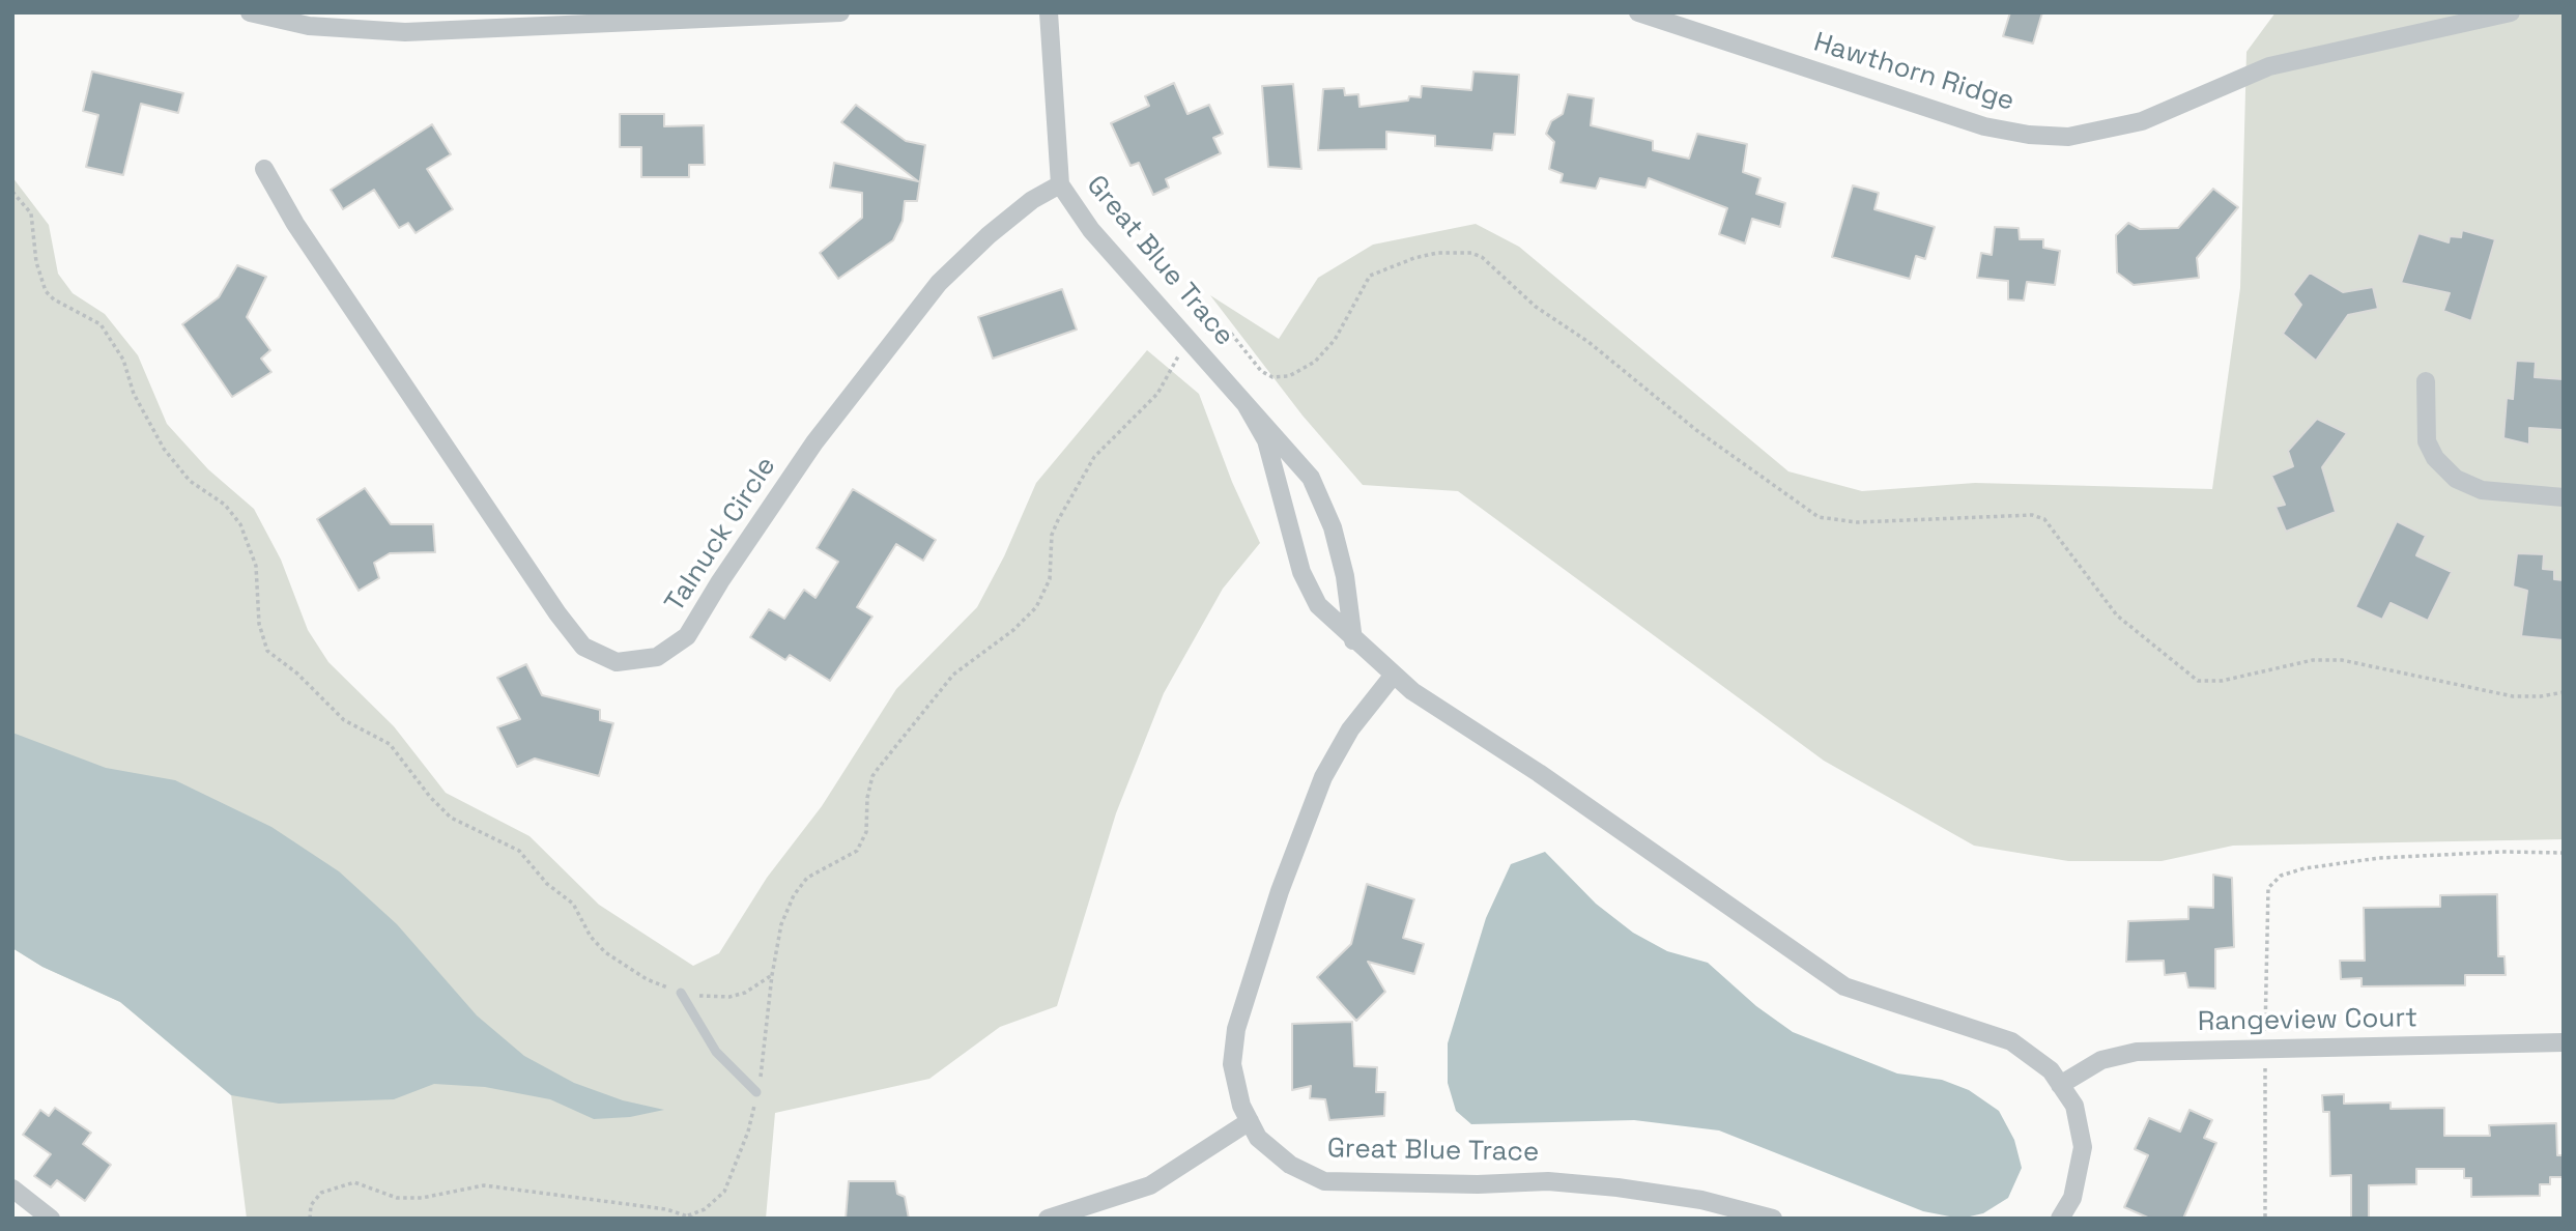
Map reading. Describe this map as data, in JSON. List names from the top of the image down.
{
  "streets": {
    "street": [
      "Hawthorn Ridge",
      "Great Blue Trace",
      "Talnuck Circle",
      "Rangeview Court"
    ]
  },
  "crossings": [
    ["Great Blue Trace", "Talnuck Circle"],
    ["Great Blue Trace", "Rangeview Court"]
  ]
}
